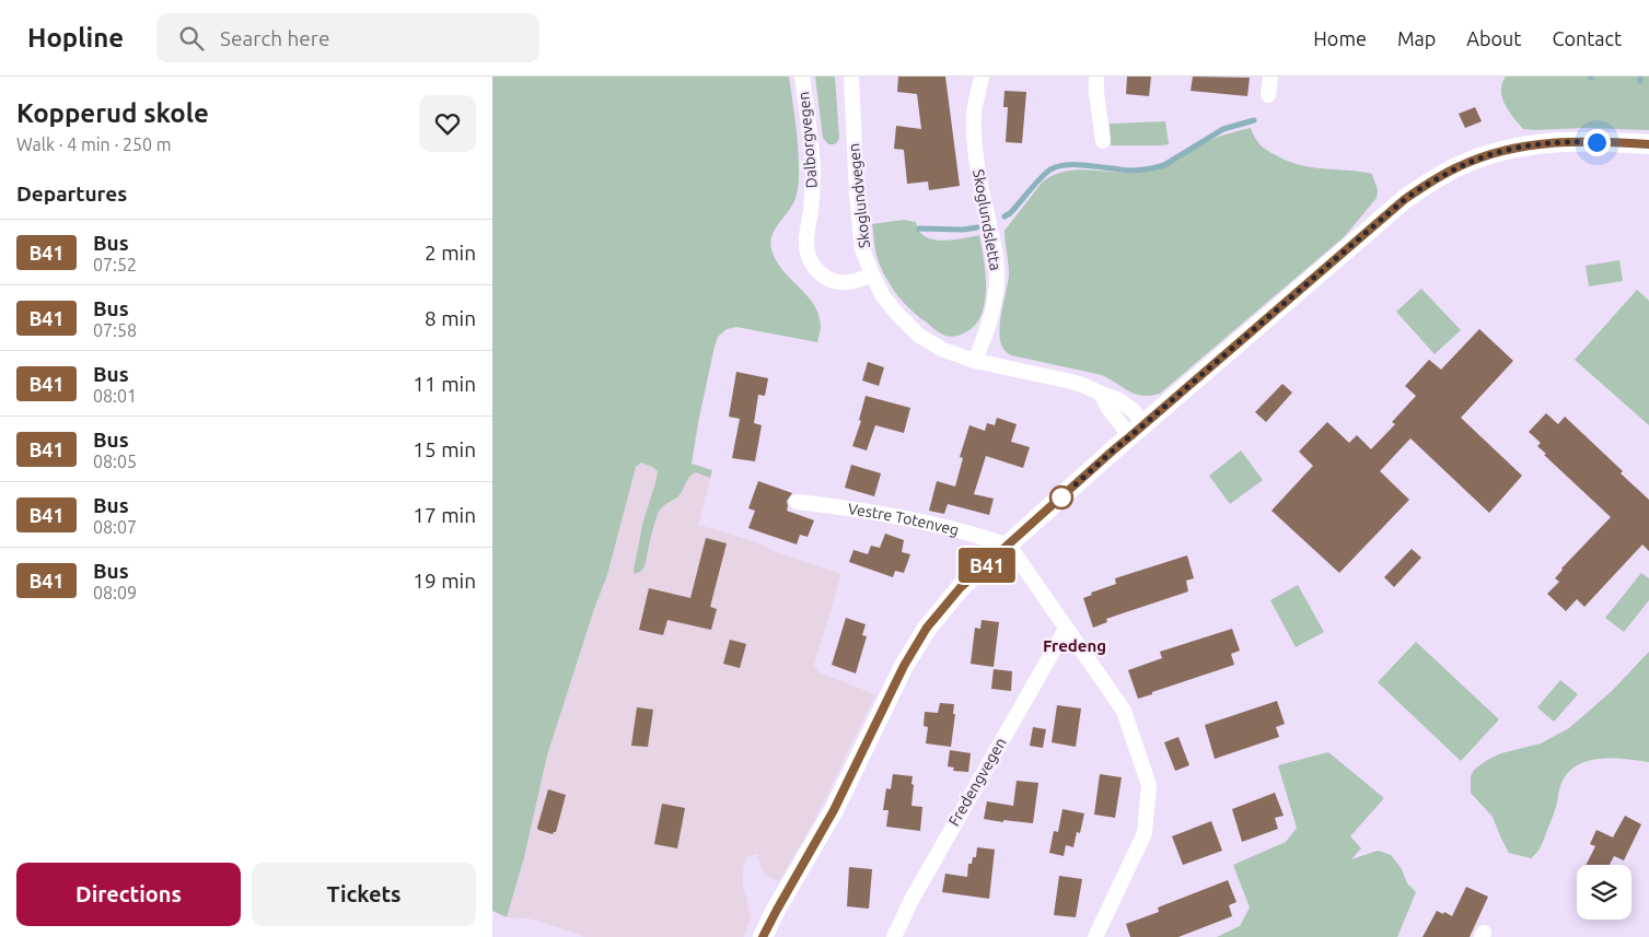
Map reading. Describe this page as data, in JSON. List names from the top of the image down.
{
  "streets": {
    "street": [
      "Dalborgvegen",
      "Skoglundvegen",
      "Skoglundsletta",
      "Vestre Totenveg",
      "Fredengvegen"
    ]
  },
  "crossings": [
    ["Dalborgvegen", "Skoglundvegen"],
    ["Skoglundvegen", "Skoglundsletta"]
  ],
  "districts": ["Fredeng"],
  "lines": ["bus line B41"],
  "page": {
    "header": "Hopline",
    "search": "Search here",
    "nav": [
      "Home",
      "Map",
      "About",
      "Contact"
    ],
    "heading": [
      ["Kopperud skole", "Walk · 4 min · 250 m"],
      "Departures"
    ],
    "on_map": "B41",
    "list": [
      {
        "mark": "B41",
        "name": "Bus",
        "note": "07:52",
        "value": "2 min"
      },
      {
        "mark": "B41",
        "name": "Bus",
        "note": "07:58",
        "value": "8 min"
      },
      {
        "mark": "B41",
        "name": "Bus",
        "note": "08:01",
        "value": "11 min"
      },
      {
        "mark": "B41",
        "name": "Bus",
        "note": "08:05",
        "value": "15 min"
      },
      {
        "mark": "B41",
        "name": "Bus",
        "note": "08:07",
        "value": "17 min"
      },
      {
        "mark": "B41",
        "name": "Bus",
        "note": "08:09",
        "value": "19 min"
      }
    ],
    "buttons": ["Directions", "Tickets"]
  }
}
